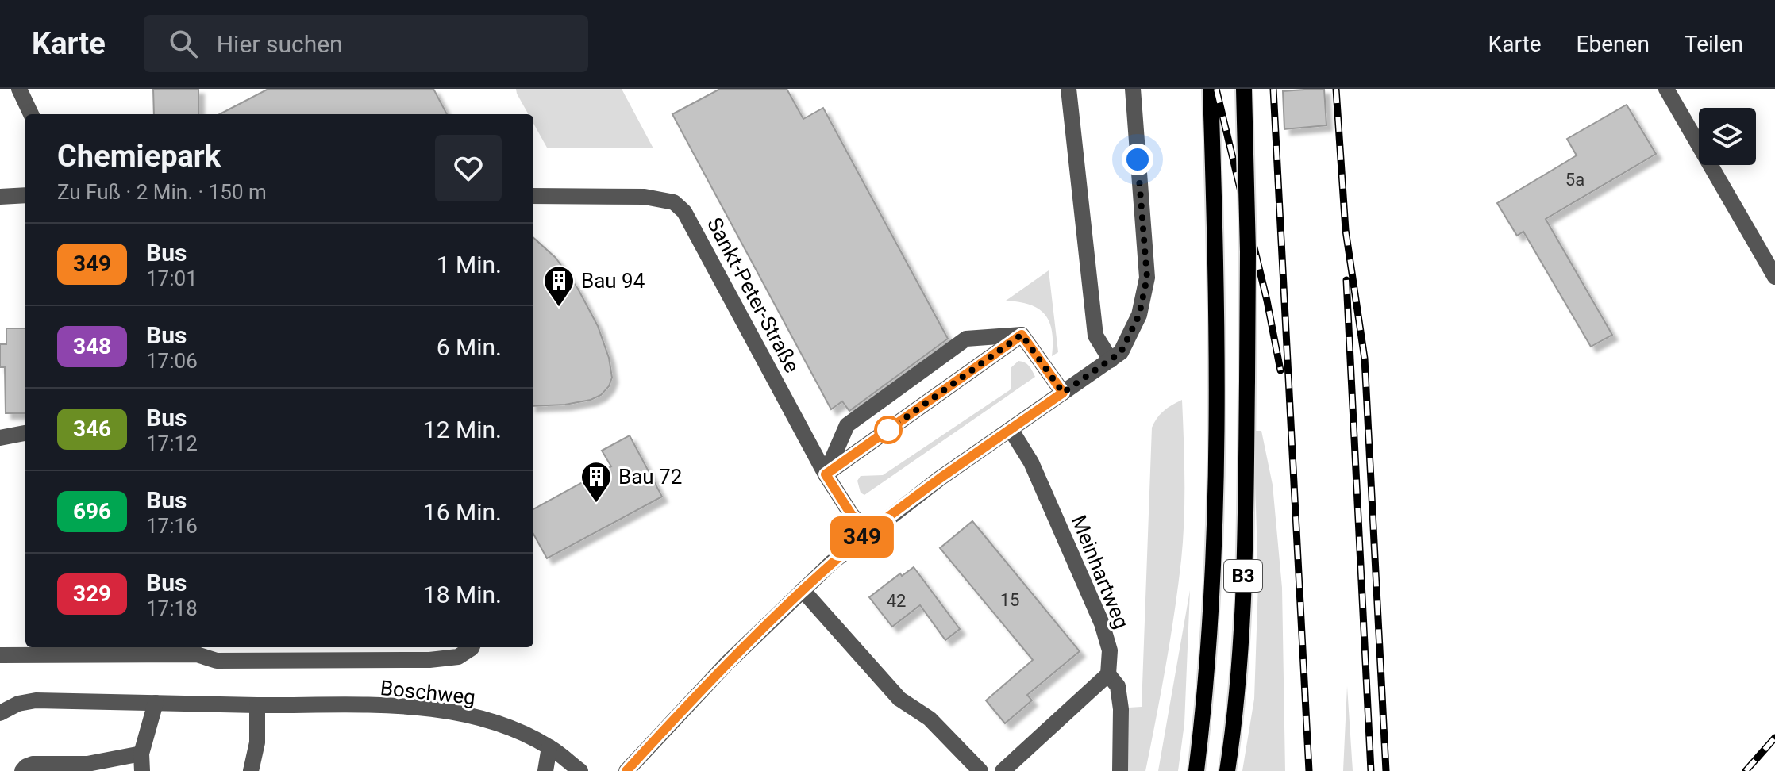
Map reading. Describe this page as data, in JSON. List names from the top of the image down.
{
  "streets": {
    "main road": ["B3"],
    "street": ["Sankt-Peter-Straße", "Meinhartweg", "Boschweg"]
  },
  "places": {
    "building": ["Bau 94", "Bau 72"]
  },
  "lines": ["bus line 349"],
  "house_numbers": ["5a", "15", "42"],
  "page": {
    "header": "Karte",
    "search": "Hier suchen",
    "nav": ["Karte", "Ebenen", "Teilen"],
    "on_map": "349",
    "heading": ["Chemiepark", "Zu Fuß · 2 Min. · 150 m"],
    "list": [
      {
        "mark": "349",
        "name": "Bus",
        "note": "17:01",
        "value": "1 Min."
      },
      {
        "mark": "348",
        "name": "Bus",
        "note": "17:06",
        "value": "6 Min."
      },
      {
        "mark": "346",
        "name": "Bus",
        "note": "17:12",
        "value": "12 Min."
      },
      {
        "mark": "696",
        "name": "Bus",
        "note": "17:16",
        "value": "16 Min."
      },
      {
        "mark": "329",
        "name": "Bus",
        "note": "17:18",
        "value": "18 Min."
      }
    ]
  }
}
